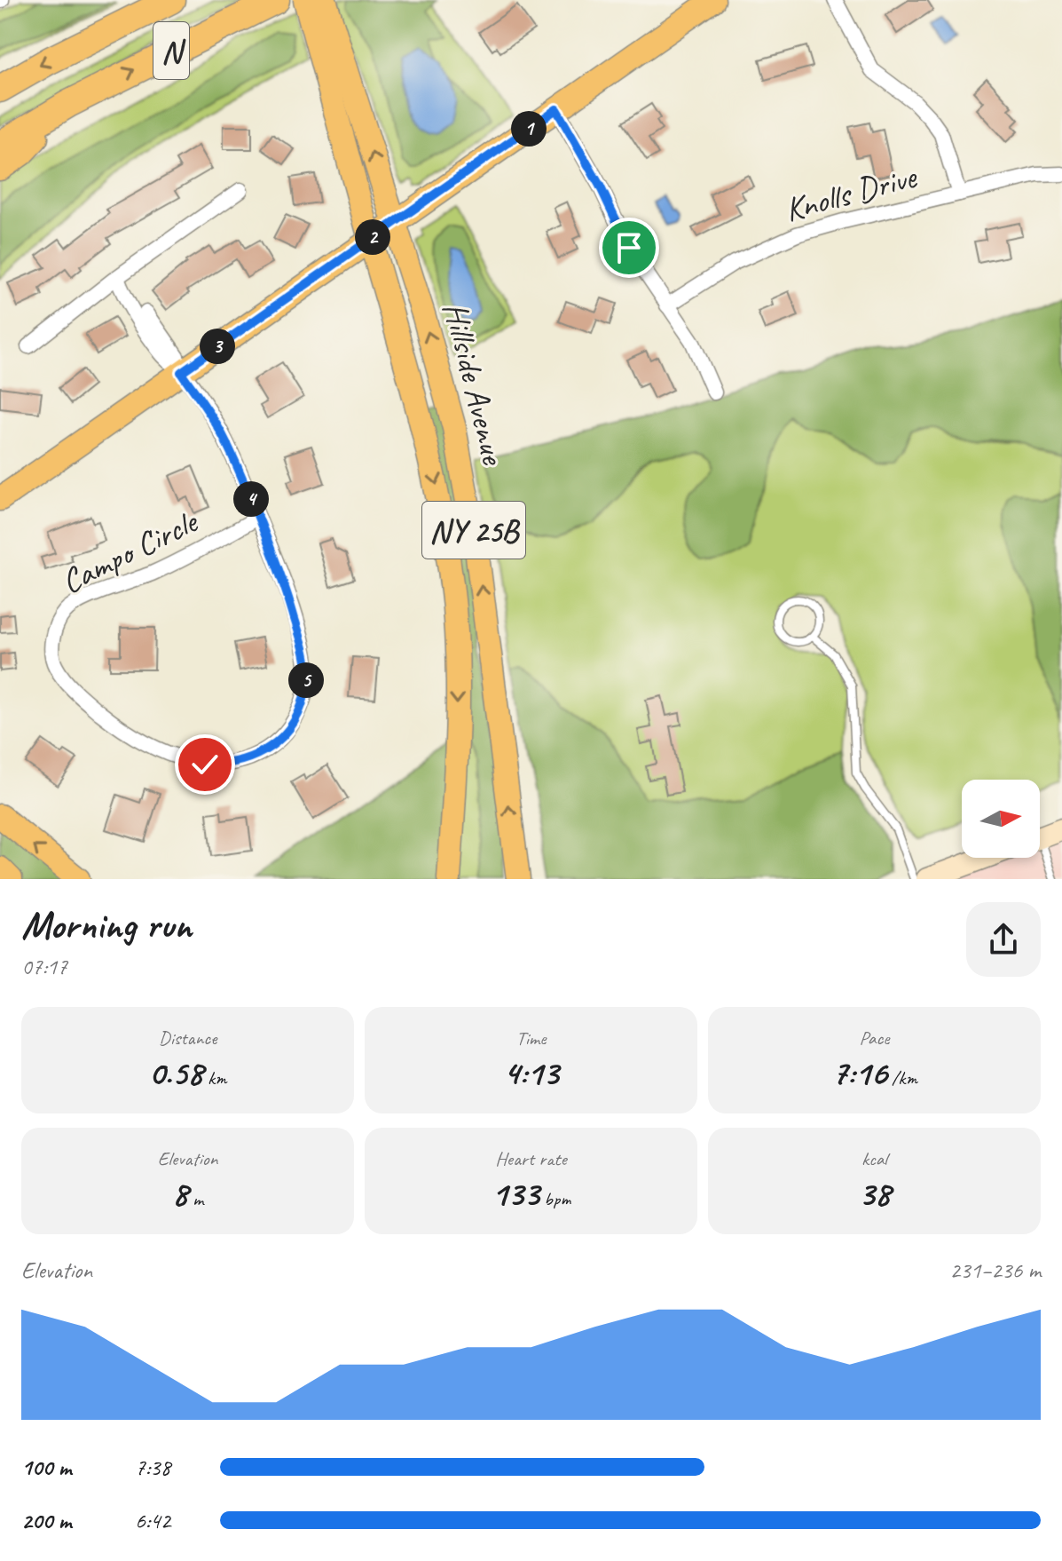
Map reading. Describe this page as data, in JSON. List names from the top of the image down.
{
  "streets": {
    "highway": ["N"],
    "main road": ["Hillside Avenue", "NY 25B"],
    "street": ["Knolls Drive", "Campo Circle"]
  },
  "north": "right",
  "page": {
    "pins": [
      "1",
      "2",
      "3",
      "4",
      "5"
    ],
    "heading": ["Morning run", "07:17"],
    "stats": [
      ["Distance", "0.58 km"],
      ["Time", "4:13"],
      ["Pace", "7:16 /km"],
      ["Elevation", "8 m"],
      ["Heart rate", "133 bpm"],
      ["kcal", "38"]
    ],
    "chart": ["Elevation", "231–236 m"],
    "list": [
      {
        "name": "100 m",
        "note": "7:38"
      },
      {
        "name": "200 m",
        "note": "6:42"
      }
    ]
  }
}
